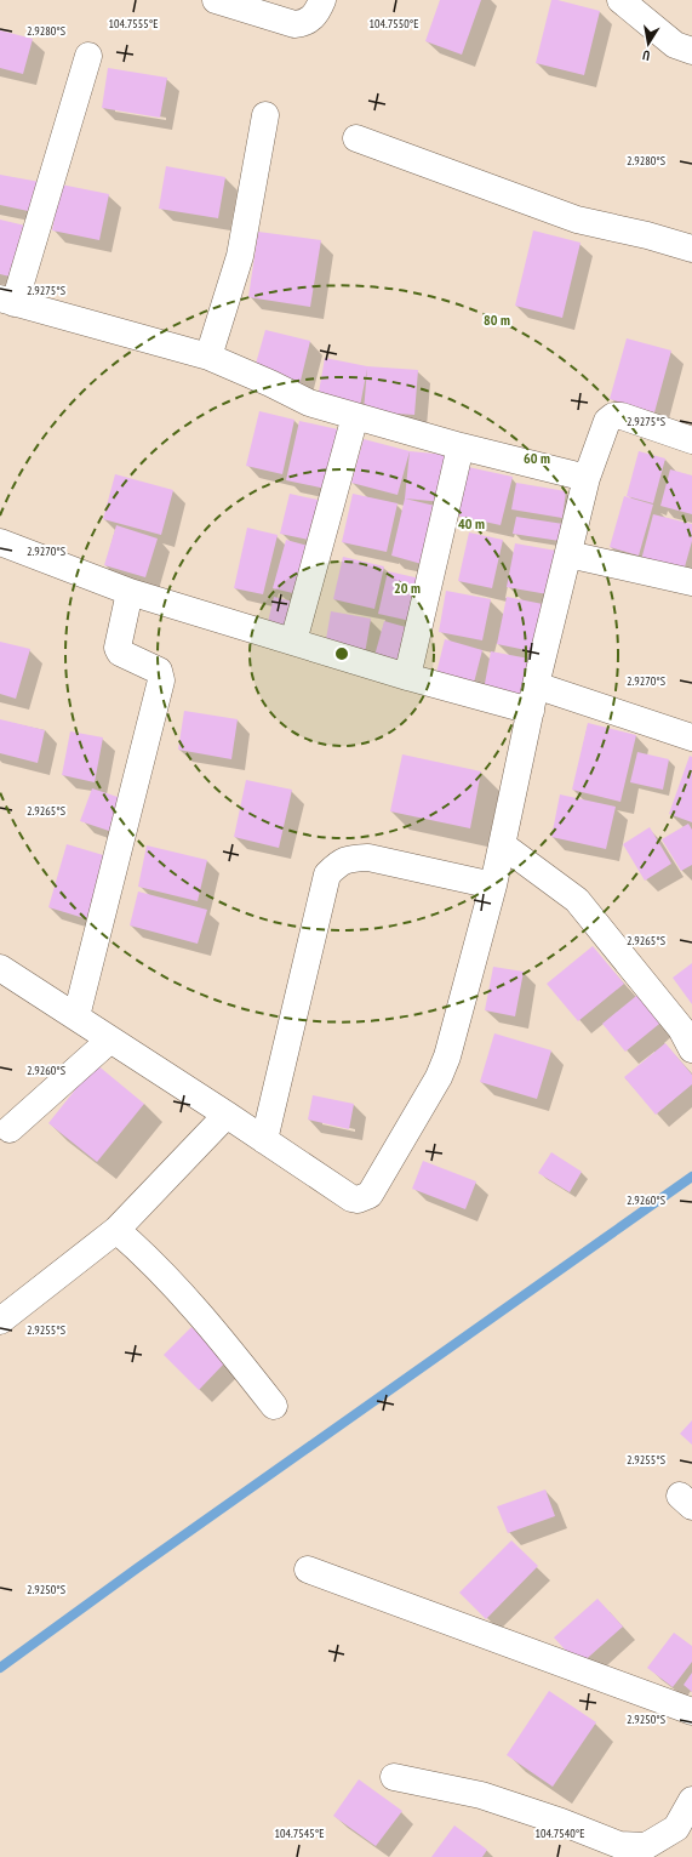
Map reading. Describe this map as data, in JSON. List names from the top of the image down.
{
  "north": "bottom",
  "coordinates": [
    "104.7550°E",
    "104.7555°E",
    "2.9280°S",
    "2.9275°S",
    "2.9270°S",
    "2.9265°S",
    "2.9260°S",
    "2.9255°S",
    "2.9250°S",
    "104.7545°E",
    "104.7540°E"
  ],
  "rings": [
    "80 m",
    "60 m",
    "40 m",
    "20 m"
  ]
}
